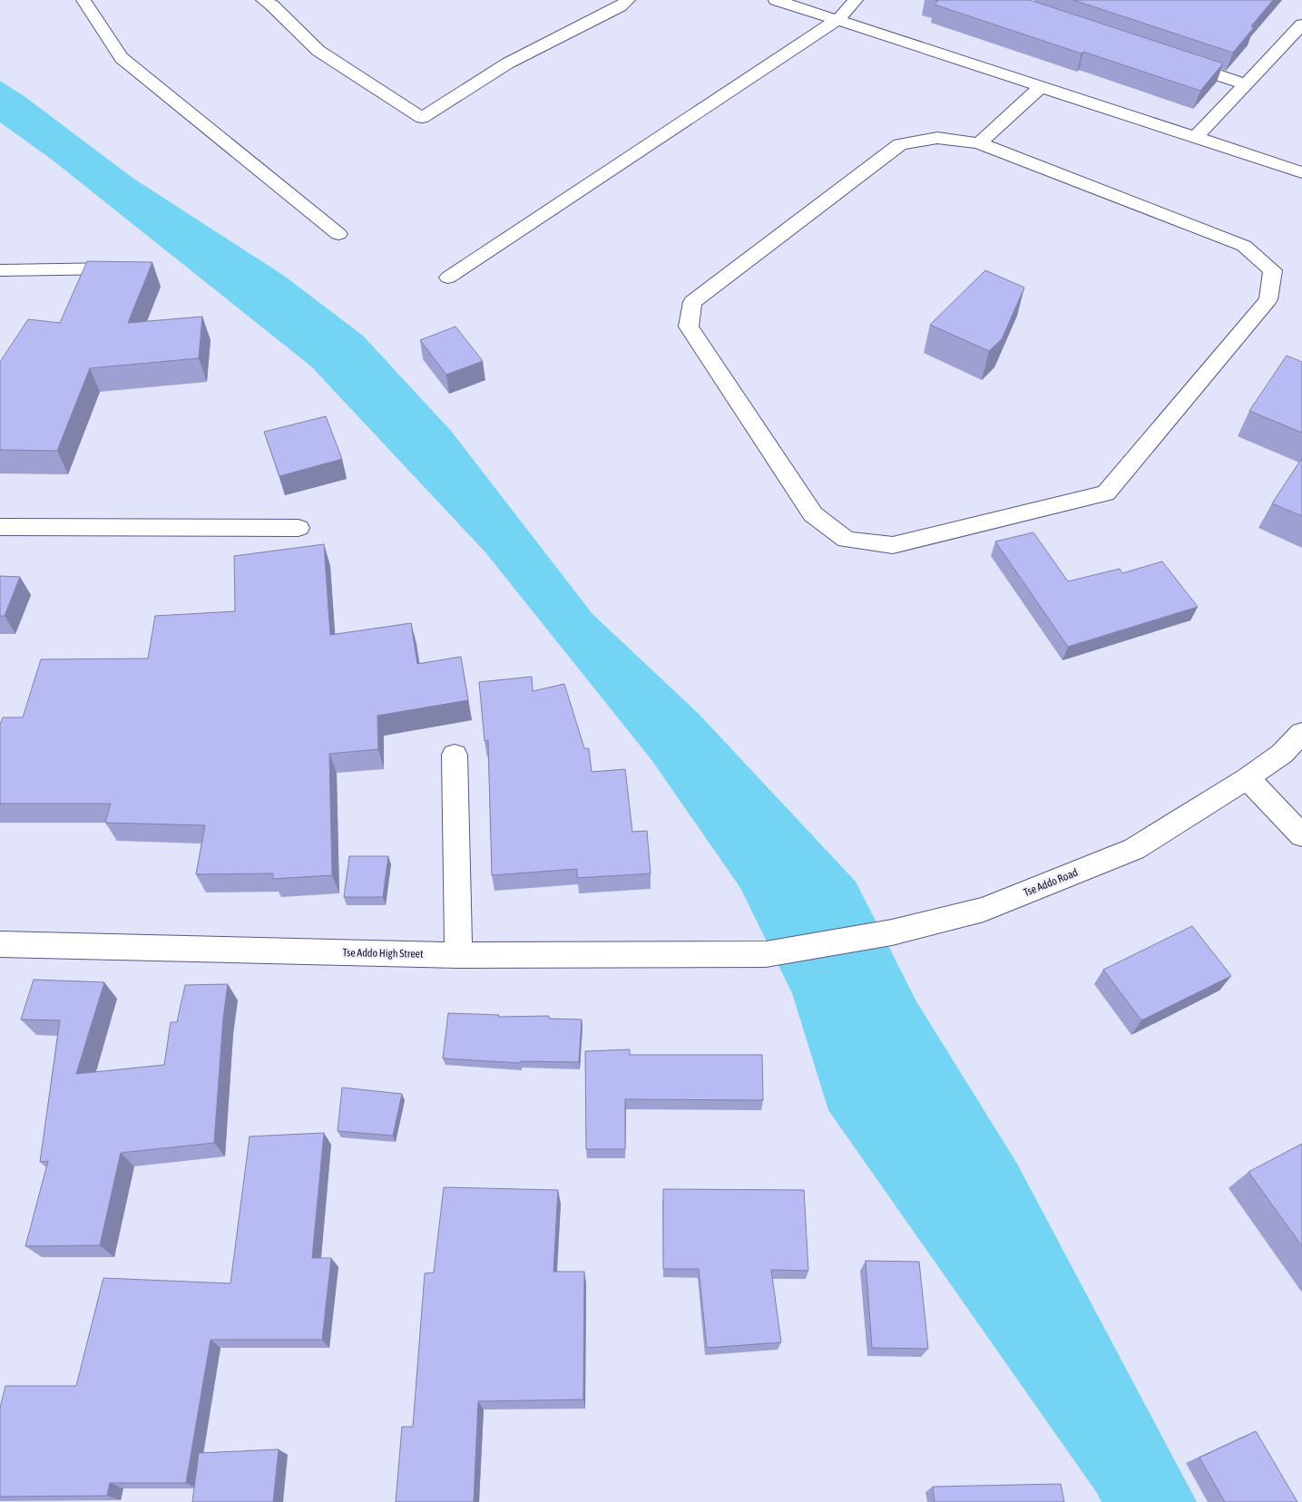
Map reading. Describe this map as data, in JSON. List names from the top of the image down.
{
  "streets": {
    "street": ["Tse Addo Road", "Tse Addo High Street"]
  },
  "crossings": [
    ["Tse Addo Road", "Tse Addo High Street"]
  ]
}
